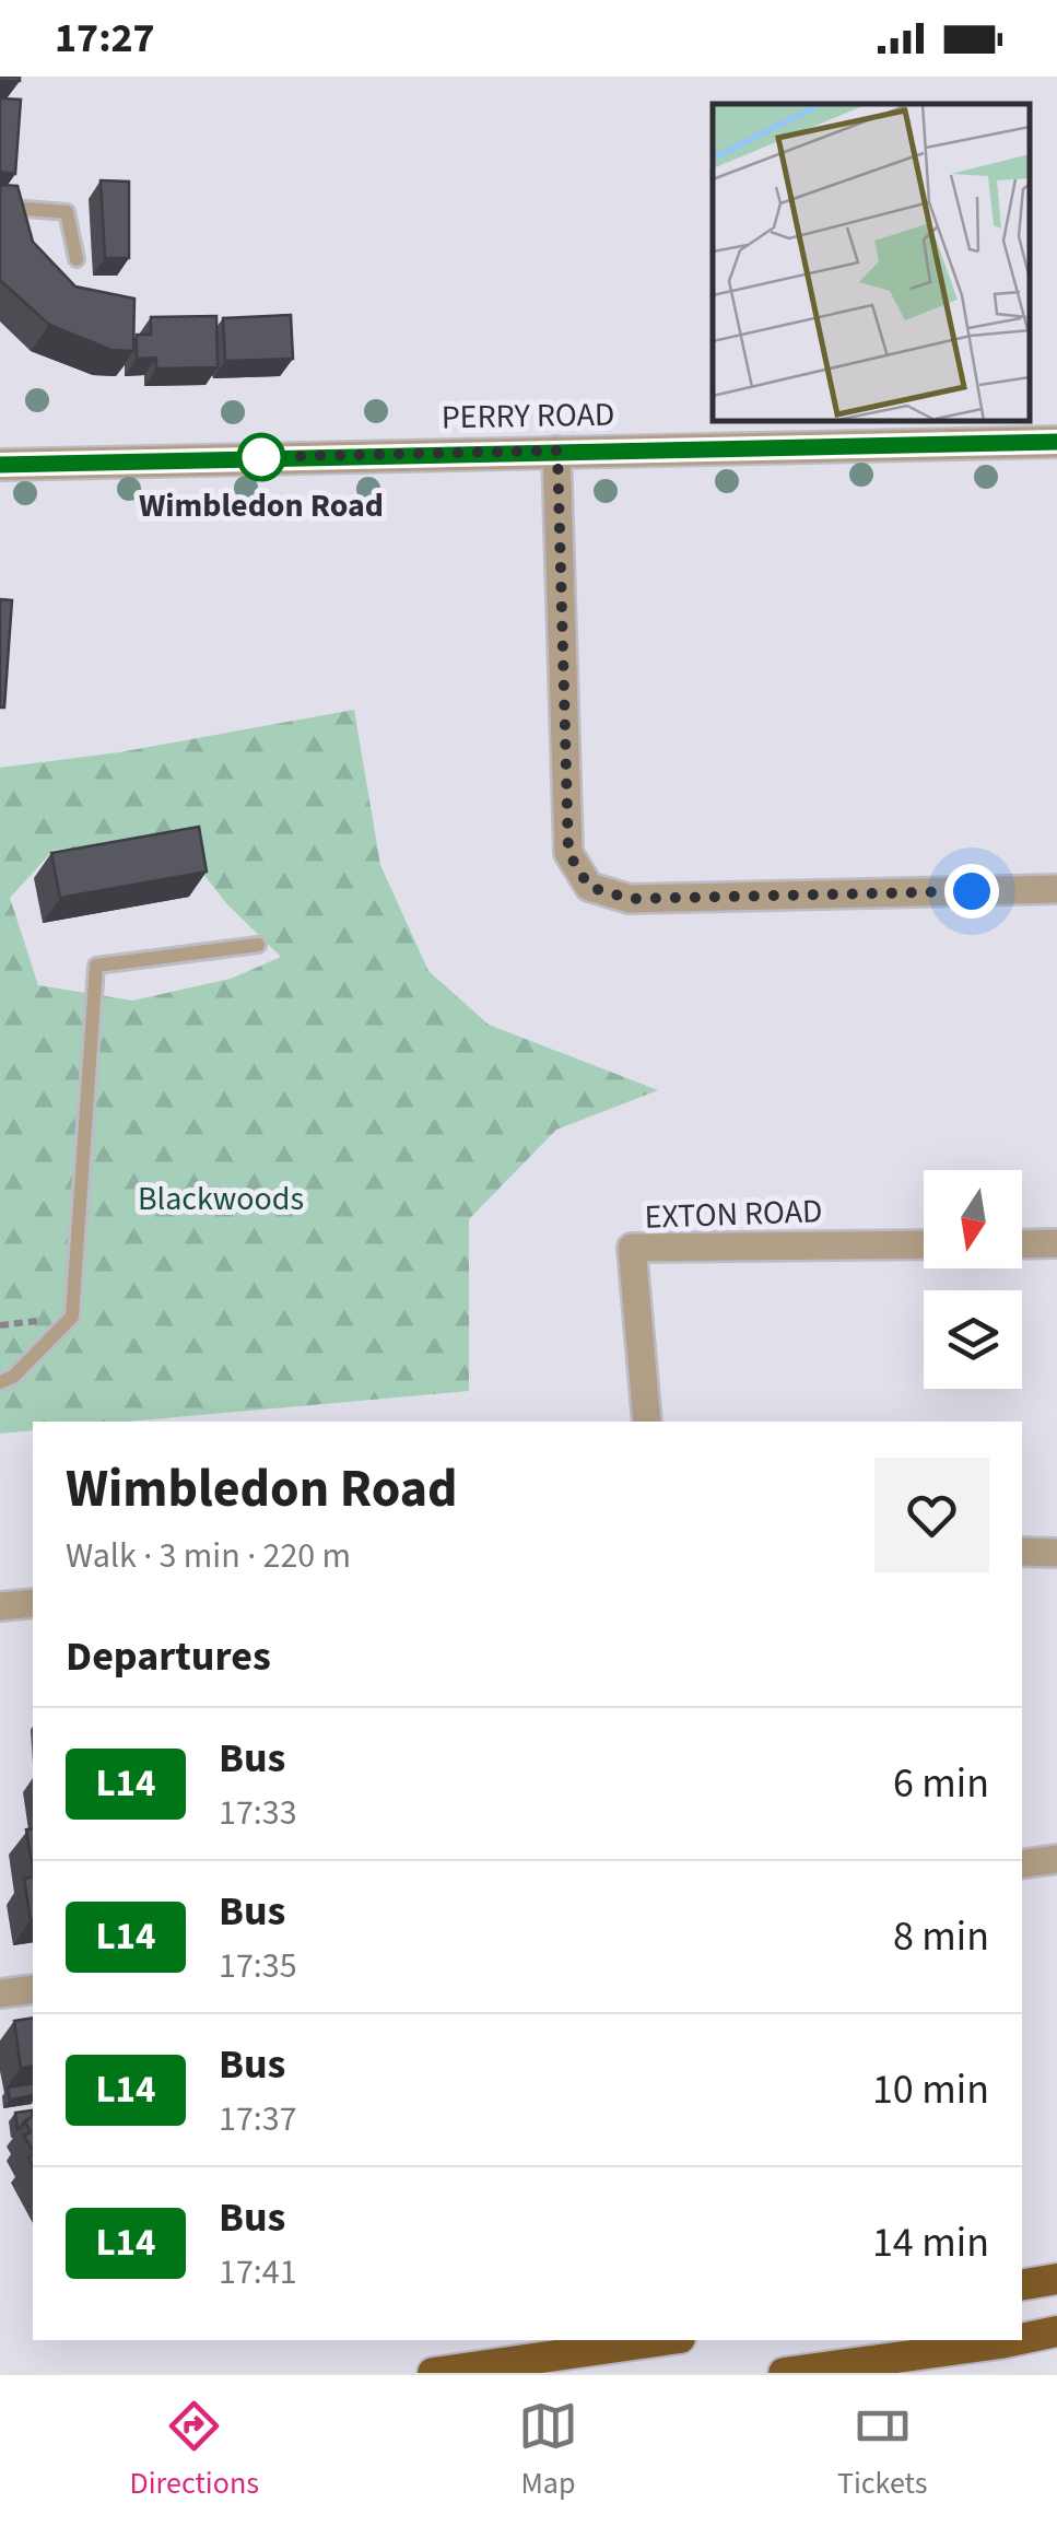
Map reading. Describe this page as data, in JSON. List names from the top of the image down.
{
  "streets": {
    "street": ["PERRY ROAD", "EXTON ROAD"]
  },
  "parks": ["Blackwoods"],
  "places": ["Wimbledon Road"],
  "lines": ["bus line L14"],
  "north": "bottom",
  "page": {
    "status": "17:27",
    "heading": [
      ["Wimbledon Road", "Walk · 3 min · 220 m"],
      "Departures"
    ],
    "list": [
      {
        "mark": "L14",
        "name": "Bus",
        "note": "17:33",
        "value": "6 min"
      },
      {
        "mark": "L14",
        "name": "Bus",
        "note": "17:35",
        "value": "8 min"
      },
      {
        "mark": "L14",
        "name": "Bus",
        "note": "17:37",
        "value": "10 min"
      },
      {
        "mark": "L14",
        "name": "Bus",
        "note": "17:41",
        "value": "14 min"
      }
    ],
    "tabs": ["Directions", "Map", "Tickets"]
  }
}
